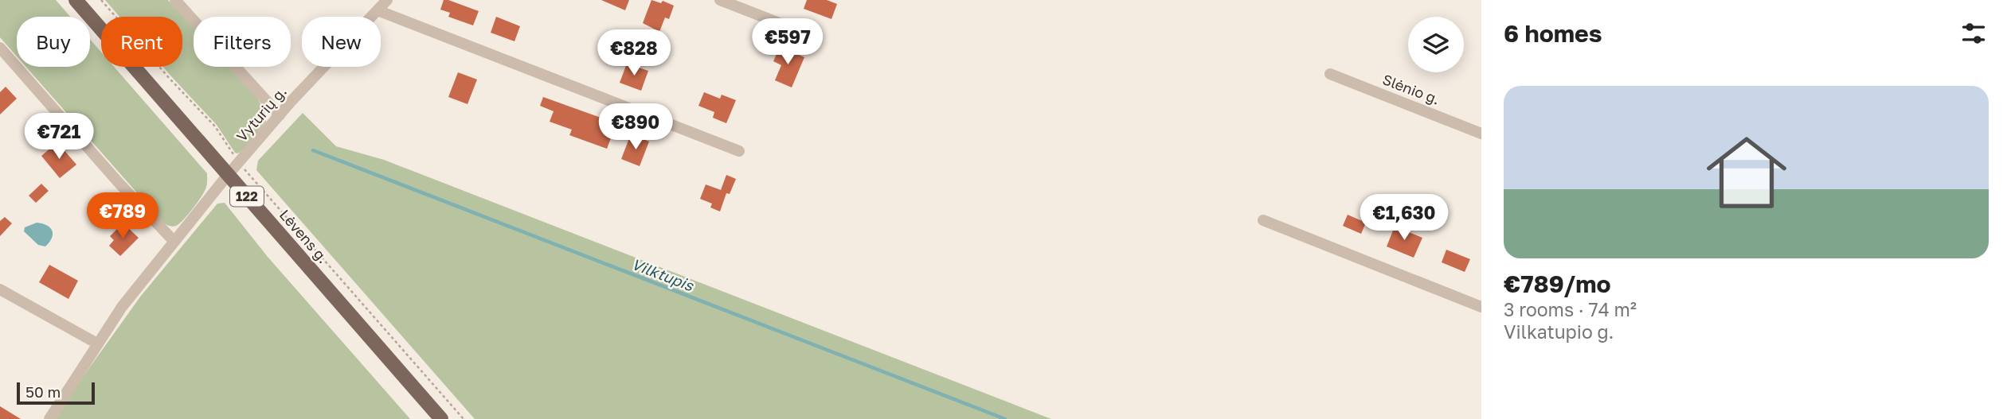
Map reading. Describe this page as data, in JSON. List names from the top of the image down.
{
  "streets": {
    "main road": ["122", "Lėvens g."],
    "street": ["Slėnio g.", "Vyturių g."]
  },
  "crossings": [
    ["Vyturių g.", "Lėvens g."]
  ],
  "water": ["Vilktupis"],
  "scale_bar": "50 m",
  "page": {
    "heading": "6 homes",
    "chip": [
      "Buy",
      "Rent",
      "Filters",
      "New"
    ],
    "price": [
      "€597",
      "€828",
      "€890",
      "€721",
      "€789",
      "€1,630"
    ],
    "list": [
      {
        "name": "€789/mo",
        "note": "3 rooms · 74 m² · Vilkatupio g."
      }
    ],
    "scale": "50 m"
  }
}
